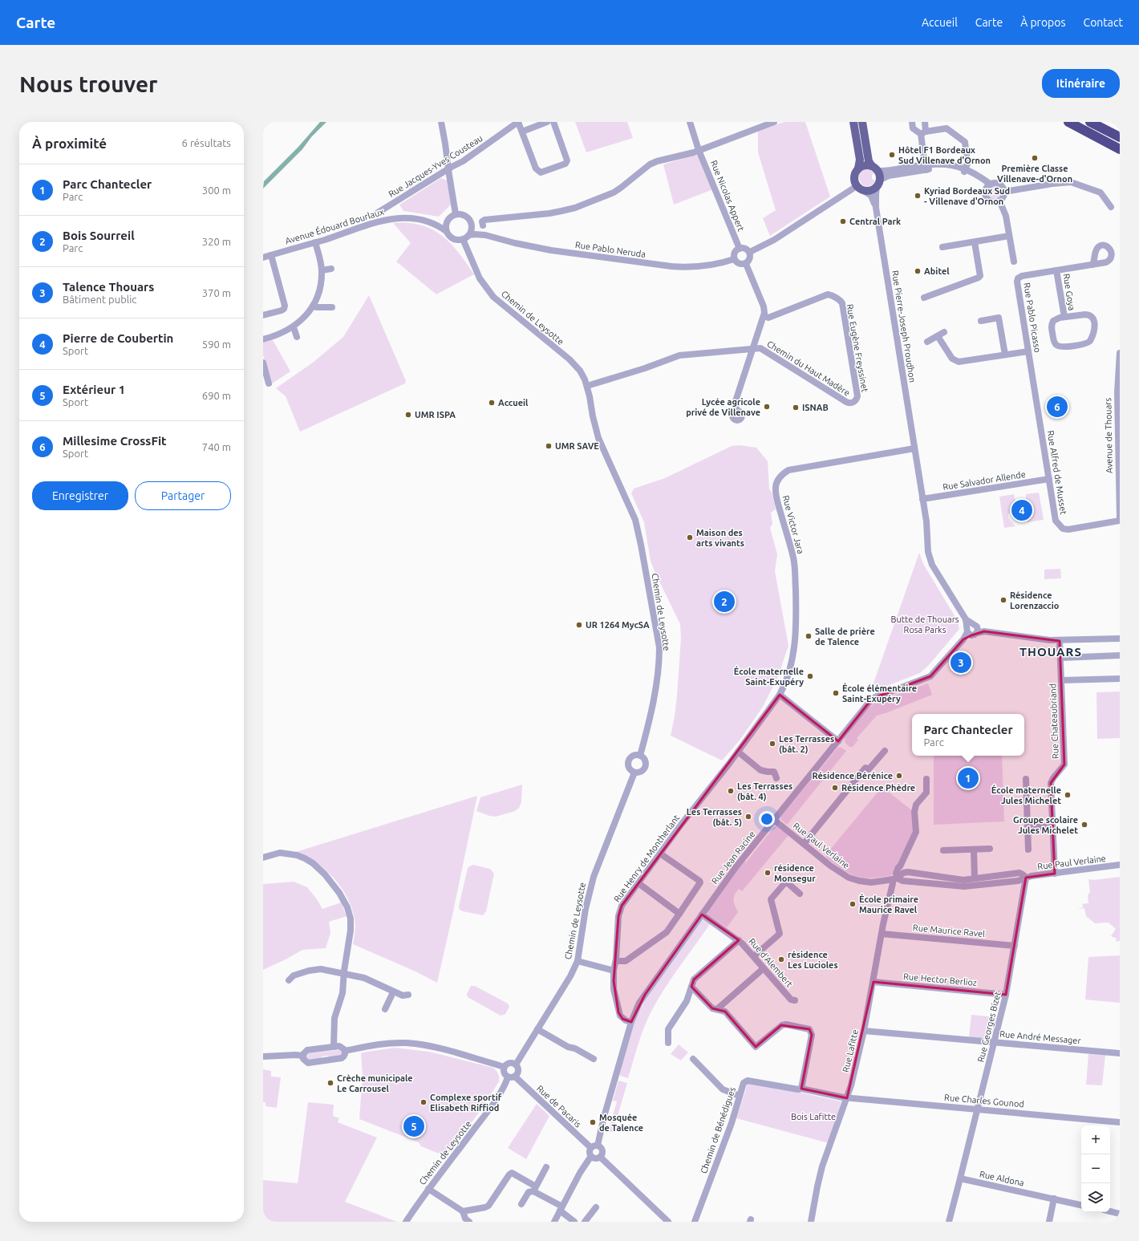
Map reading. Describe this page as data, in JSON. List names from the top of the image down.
{
  "streets": {
    "street": [
      "Rue Jacques-Yves Cousteau",
      "Rue Nicolas Appert",
      "Avenue Édouard Bourlaux",
      "Rue Pablo Neruda",
      "Rue Goya",
      "Chemin de Leysotte",
      "Rue Pablo Picasso",
      "Rue Pierre-Joseph Proudhon",
      "Rue Eugène Freyssinet",
      "Chemin du Haut Madère",
      "Avenue de Thouars",
      "Rue Alfred de Musset",
      "Rue Salvador Allende",
      "Rue Victor Jara",
      "Rue Chateaubriand",
      "Rue Paul Verlaine",
      "Rue Jean Racine",
      "Rue Henry de Montherlant",
      "Rue Maurice Ravel",
      "Rue d'Alembert",
      "Rue Hector Berlioz",
      "Rue Georges Bizet",
      "Rue André Messager",
      "Rue Lafitte",
      "Rue Charles Gounod",
      "Rue de Pacaris",
      "Chemin de Bénédigues",
      "Rue Aldona"
    ]
  },
  "crossings": [
    ["Rue Nicolas Appert", "Rue Pablo Neruda"],
    ["Avenue Édouard Bourlaux", "Rue Pablo Neruda"],
    ["Avenue Édouard Bourlaux", "Chemin de Leysotte"],
    ["Rue Pablo Neruda", "Chemin de Leysotte"],
    ["Rue Goya", "Rue Pablo Picasso"],
    ["Chemin de Leysotte", "Chemin du Haut Madère"],
    ["Chemin de Leysotte", "Rue de Pacaris"],
    ["Rue Pablo Picasso", "Rue Alfred de Musset"],
    ["Rue Pierre-Joseph Proudhon", "Rue Salvador Allende"],
    ["Rue Pierre-Joseph Proudhon", "Rue Victor Jara"],
    ["Rue Pierre-Joseph Proudhon", "Rue Jean Racine"],
    ["Rue Eugène Freyssinet", "Chemin du Haut Madère"],
    ["Rue Alfred de Musset", "Rue Salvador Allende"],
    ["Rue Victor Jara", "Rue Henry de Montherlant"],
    ["Rue Chateaubriand", "Rue Paul Verlaine"],
    ["Rue Paul Verlaine", "Rue Jean Racine"],
    ["Rue Paul Verlaine", "Rue Georges Bizet"],
    ["Rue Paul Verlaine", "Rue Lafitte"],
    ["Rue Jean Racine", "Rue Henry de Montherlant"],
    ["Rue Jean Racine", "Rue d'Alembert"],
    ["Rue Maurice Ravel", "Rue Georges Bizet"],
    ["Rue Maurice Ravel", "Rue Lafitte"],
    ["Rue Hector Berlioz", "Rue Georges Bizet"],
    ["Rue Hector Berlioz", "Rue Lafitte"],
    ["Rue Georges Bizet", "Rue André Messager"],
    ["Rue Georges Bizet", "Rue Charles Gounod"],
    ["Rue Georges Bizet", "Rue Aldona"],
    ["Rue André Messager", "Rue Lafitte"],
    ["Rue Lafitte", "Rue Charles Gounod"],
    ["Rue Charles Gounod", "Chemin de Bénédigues"]
  ],
  "districts": ["THOUARS"],
  "parks": ["Butte de Thouars Rosa Parks", "Bois Lafitte"],
  "places": [
    "Hôtel F1 Bordeaux Sud Villenave d'Ornon",
    "Première Classe Villenave-d'Ornon",
    "Kyriad Bordeaux Sud - Villenave d'Ornon",
    "Central Park",
    "Abitel",
    "Accueil",
    "Lycée agricole privé de Villenave",
    "ISNAB",
    "UMR ISPA",
    "UMR SAVE",
    "Maison des arts vivants",
    "Résidence Lorenzaccio",
    "UR 1264 MycSA",
    "Salle de prière de Talence",
    "École maternelle Saint-Exupéry",
    "École élémentaire Saint-Exupéry",
    "Les Terrasses (bât. 2)",
    "Résidence Bérénice",
    "Résidence Phèdre",
    "Les Terrasses (bât. 4)",
    "École maternelle Jules Michelet",
    "Les Terrasses (bât. 5)",
    "Groupe scolaire Jules Michelet",
    "résidence Monsegur",
    "École primaire Maurice Ravel",
    "résidence Les Lucioles",
    "Crèche municipale Le Carrousel",
    "Complexe sportif Elisabeth Riffiod",
    "Mosquée de Talence"
  ],
  "page": {
    "header": "Carte",
    "nav": [
      "Accueil",
      "Carte",
      "À propos",
      "Contact"
    ],
    "buttons": [
      "Itinéraire",
      ["Enregistrer", "Partager"]
    ],
    "title": "Nous trouver",
    "heading": ["À proximité", "6 résultats"],
    "list": [
      {
        "mark": "1",
        "name": "Parc Chantecler",
        "note": "Parc",
        "value": "300 m"
      },
      {
        "mark": "2",
        "name": "Bois Sourreil",
        "note": "Parc",
        "value": "320 m"
      },
      {
        "mark": "3",
        "name": "Talence Thouars",
        "note": "Bâtiment public",
        "value": "370 m"
      },
      {
        "mark": "4",
        "name": "Pierre de Coubertin",
        "note": "Sport",
        "value": "590 m"
      },
      {
        "mark": "5",
        "name": "Extérieur 1",
        "note": "Sport",
        "value": "690 m"
      },
      {
        "mark": "6",
        "name": "Millesime CrossFit",
        "note": "Sport",
        "value": "740 m"
      }
    ],
    "pins": [
      "6",
      "4",
      "2",
      "3",
      "1",
      "5"
    ],
    "popup": ["Parc Chantecler", "Parc"],
    "map_buttons": ["+", "−"]
  }
}
